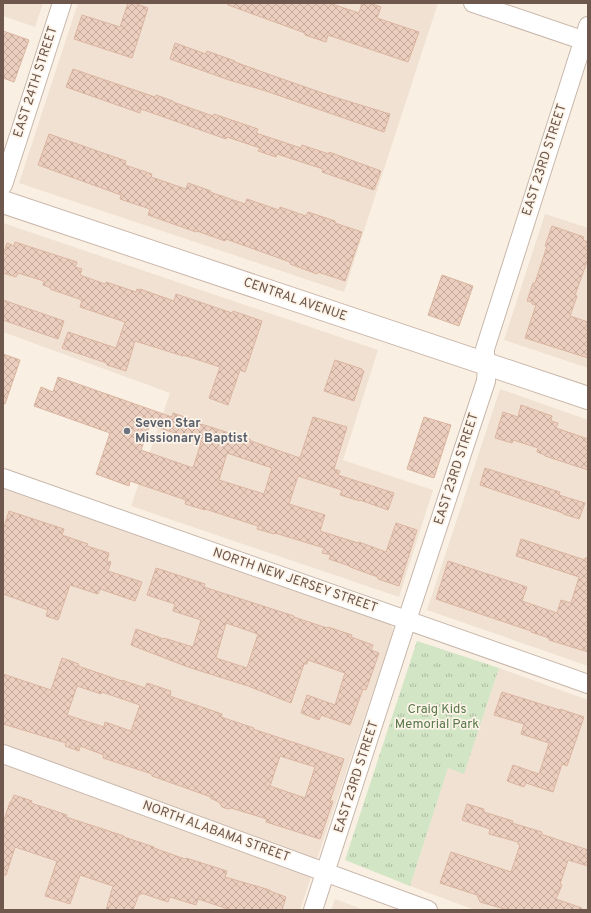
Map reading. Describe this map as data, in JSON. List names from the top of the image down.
{
  "streets": {
    "main road": ["CENTRAL AVENUE"],
    "street": [
      "EAST 24TH STREET",
      "EAST 23RD STREET",
      "NORTH NEW JERSEY STREET",
      "NORTH ALABAMA STREET"
    ]
  },
  "crossings": [
    ["EAST 23RD STREET", "CENTRAL AVENUE"],
    ["EAST 23RD STREET", "NORTH NEW JERSEY STREET"],
    ["EAST 23RD STREET", "NORTH ALABAMA STREET"]
  ],
  "parks": ["Craig Kids Memorial Park"],
  "places": ["Seven Star Missionary Baptist"]
}
